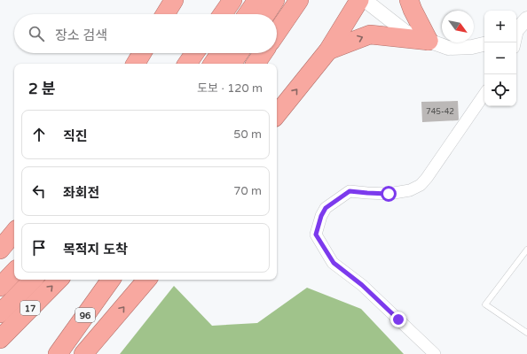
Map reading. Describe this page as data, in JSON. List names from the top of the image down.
{
  "streets": {
    "highway": ["17", "96"]
  },
  "house_numbers": ["745-42"],
  "north": "bottom right",
  "page": {
    "map_buttons": ["+", "−"],
    "search": "장소 검색",
    "heading": ["2 분", "도보 · 120 m"],
    "list": [
      ["직진", "50 m"],
      ["좌회전", "70 m"],
      "목적지 도착"
    ]
  }
}
